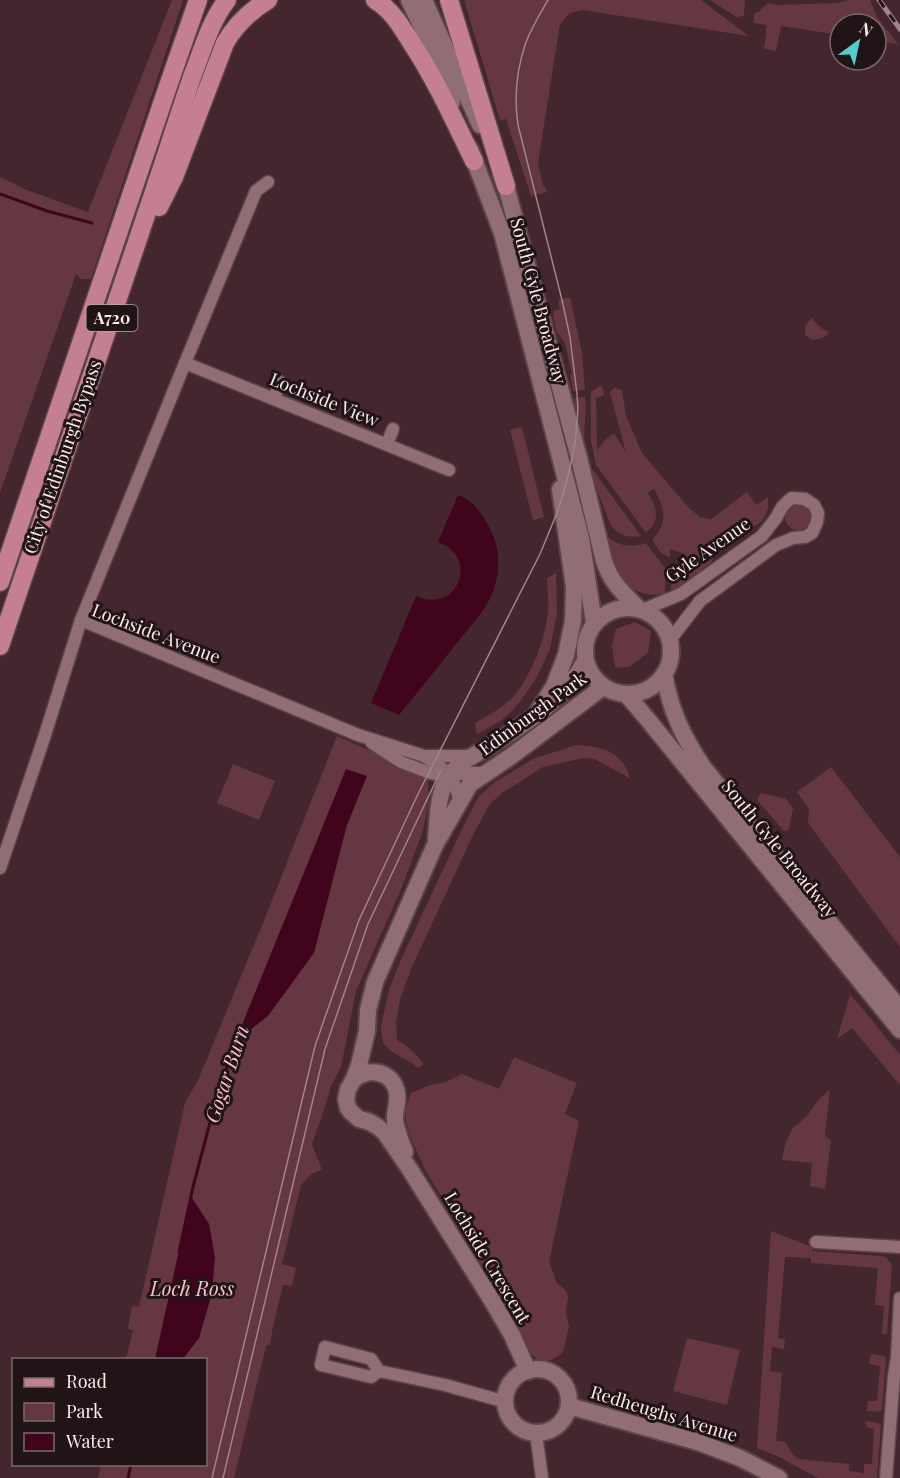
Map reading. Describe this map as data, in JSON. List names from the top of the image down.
{
  "streets": {
    "main road": ["A720", "City of Edinburgh Bypass"],
    "street": [
      "South Gyle Broadway",
      "Lochside View",
      "Gyle Avenue",
      "Lochside Avenue",
      "Edinburgh Park",
      "Lochside Crescent",
      "Redheughs Avenue"
    ]
  },
  "crossings": [
    ["South Gyle Broadway", "Gyle Avenue"],
    ["South Gyle Broadway", "Edinburgh Park"],
    ["A720", "City of Edinburgh Bypass"],
    ["Gyle Avenue", "Edinburgh Park"],
    ["Lochside Avenue", "Edinburgh Park"],
    ["Lochside Avenue", "Lochside Crescent"],
    ["Edinburgh Park", "Lochside Crescent"],
    ["Lochside Crescent", "Redheughs Avenue"]
  ],
  "water": ["Gogar Burn", "Loch Ross"],
  "legend": ["Road", "Park", "Water"],
  "north": "top right"
}
